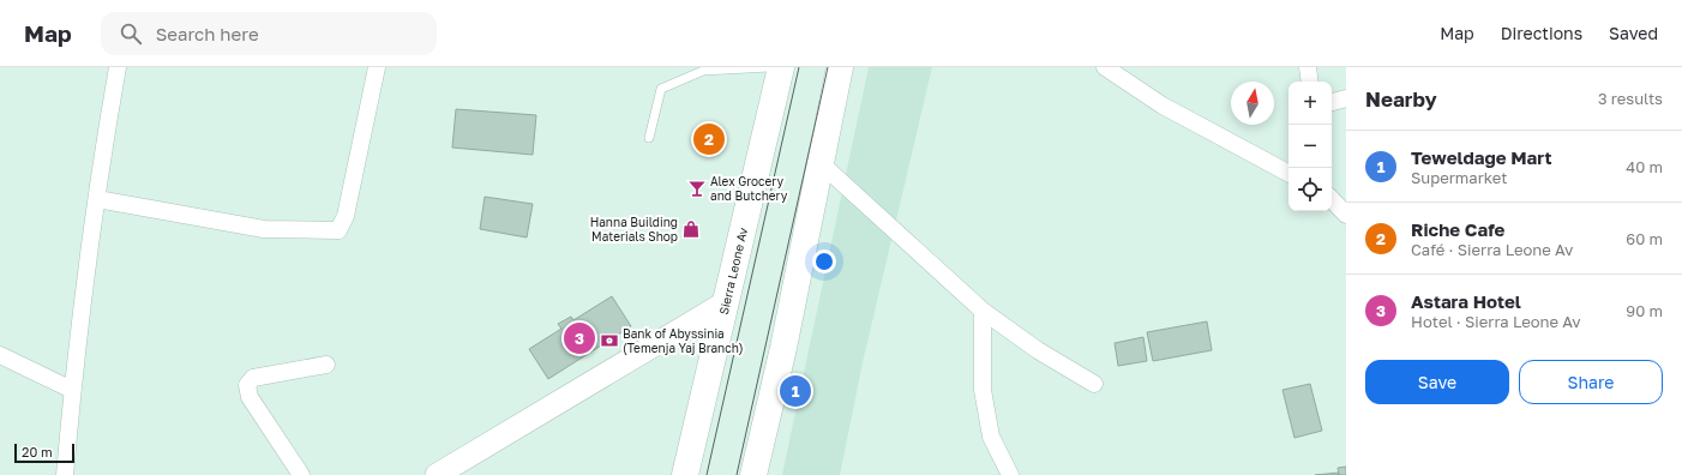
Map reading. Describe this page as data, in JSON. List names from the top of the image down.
{
  "streets": {
    "main road": ["Sierra Leone Av"]
  },
  "places": {
    "bar": ["Alex Grocery and Butchery"],
    "shop": ["Hanna Building Materials Shop"],
    "bank": ["Bank of Abyssinia (Temenja Yaj Branch)"]
  },
  "scale_bar": "20 m",
  "north": "top",
  "page": {
    "header": "Map",
    "search": "Search here",
    "nav": ["Map", "Directions", "Saved"],
    "heading": ["Nearby", "3 results"],
    "map_buttons": ["+", "−"],
    "pins": ["2", "3", "1"],
    "list": [
      {
        "mark": "1",
        "name": "Teweldage Mart",
        "note": "Supermarket",
        "value": "40 m"
      },
      {
        "mark": "2",
        "name": "Riche Cafe",
        "note": "Café · Sierra Leone Av",
        "value": "60 m"
      },
      {
        "mark": "3",
        "name": "Astara Hotel",
        "note": "Hotel · Sierra Leone Av",
        "value": "90 m"
      }
    ],
    "buttons": ["Save", "Share"],
    "scale": "20 m"
  }
}
